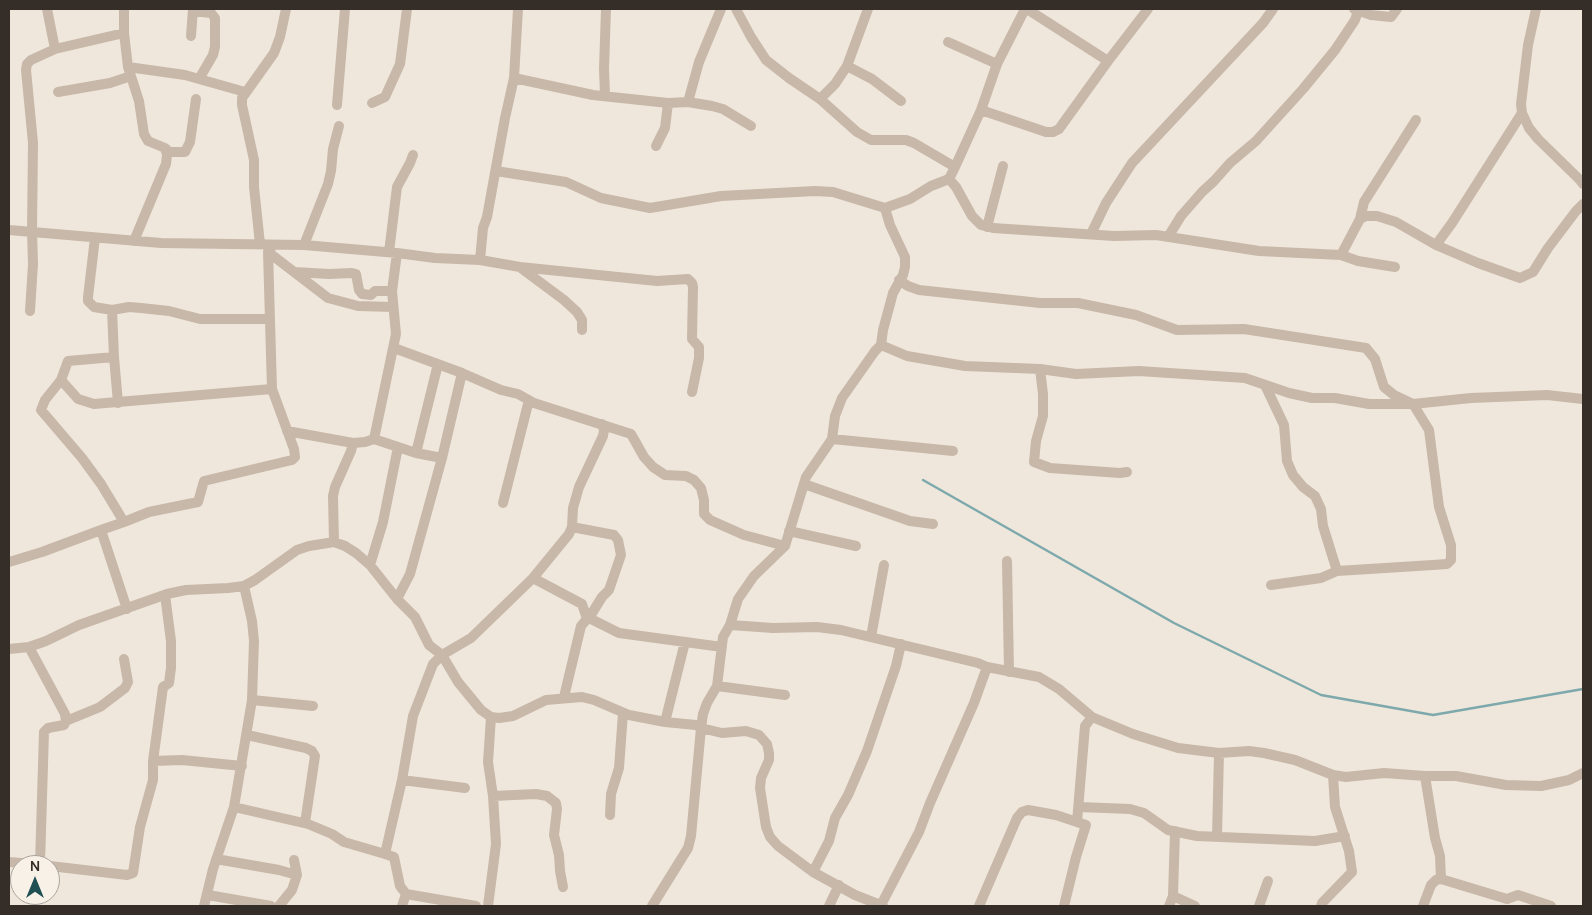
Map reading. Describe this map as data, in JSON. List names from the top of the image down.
{
  "north": "top"
}
